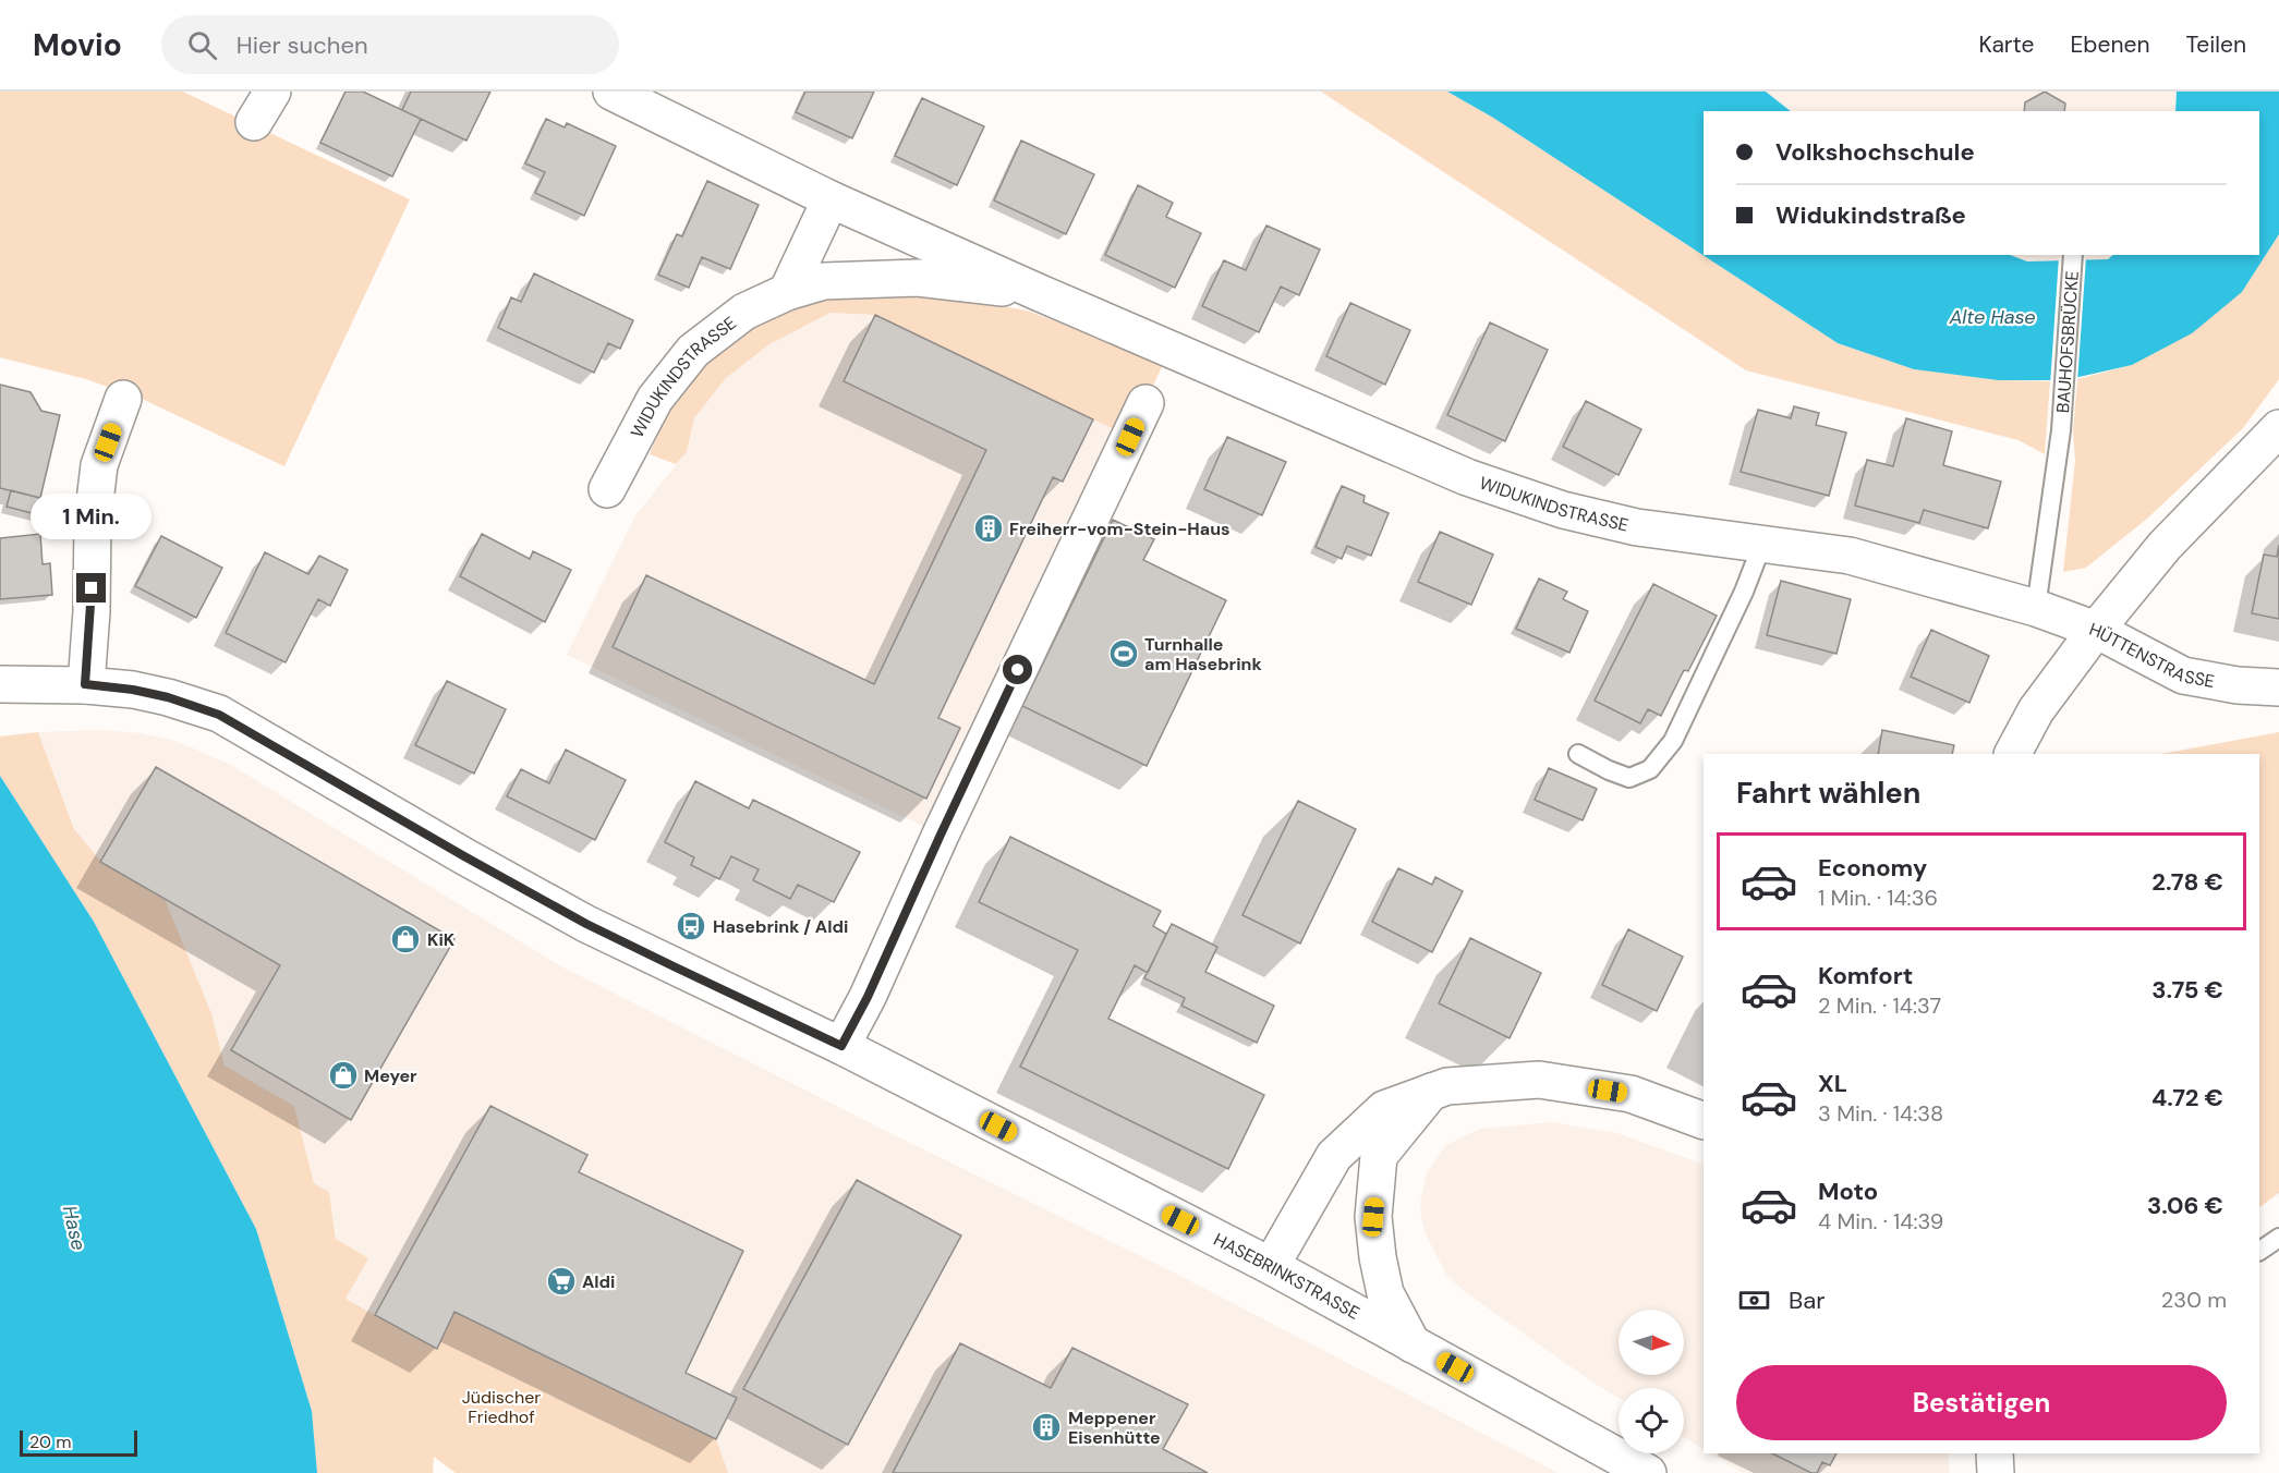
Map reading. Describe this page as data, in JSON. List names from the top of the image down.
{
  "streets": {
    "street": ["WIDUKINDSTRASSE", "HÜTTENSTRASSE", "HASEBRINKSTRASSE"],
    "lane": ["BAUHOFSBRÜCKE"]
  },
  "crossings": [
    ["BAUHOFSBRÜCKE", "WIDUKINDSTRASSE"],
    ["WIDUKINDSTRASSE", "HÜTTENSTRASSE"]
  ],
  "water": ["Alte Hase", "Hase"],
  "parks": ["Jüdischer Friedhof"],
  "places": {
    "building": ["Freiherr-vom-Stein-Haus", "Meppener Eisenhütte"],
    "sports": ["Turnhalle am Hasebrink"],
    "bus stop": ["Hasebrink / Aldi"],
    "shop": ["KiK", "Meyer"],
    "supermarket": ["Aldi"]
  },
  "scale_bar": "20 m",
  "north": "right",
  "page": {
    "header": "Movio",
    "search": "Hier suchen",
    "nav": ["Karte", "Ebenen", "Teilen"],
    "banner": ["Volkshochschule", "Widukindstraße"],
    "bubble": "1 Min.",
    "heading": "Fahrt wählen",
    "list": [
      {
        "name": "Economy",
        "note": "1 Min. · 14:36",
        "value": "2.78 €"
      },
      {
        "name": "Komfort",
        "note": "2 Min. · 14:37",
        "value": "3.75 €"
      },
      {
        "name": "XL",
        "note": "3 Min. · 14:38",
        "value": "4.72 €"
      },
      {
        "name": "Moto",
        "note": "4 Min. · 14:39",
        "value": "3.06 €"
      }
    ],
    "pay": ["Bar", "230 m"],
    "buttons": "Bestätigen",
    "scale": "20 m"
  }
}
